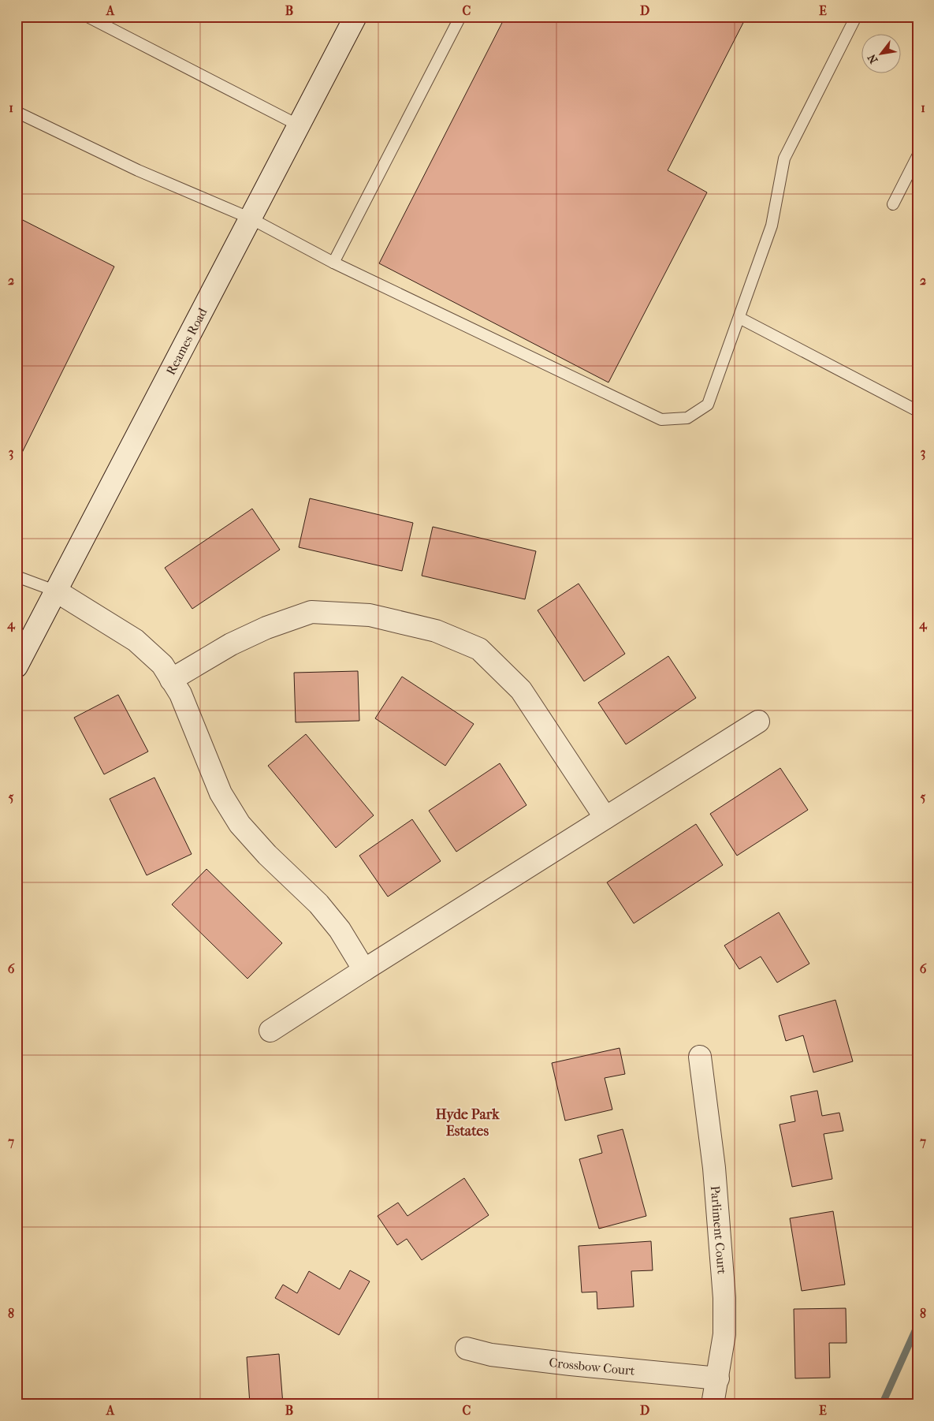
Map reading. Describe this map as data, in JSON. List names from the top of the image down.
{
  "streets": {
    "street": ["Reames Road", "Parliment Court", "Crossbow Court"]
  },
  "crossings": [
    ["Parliment Court", "Crossbow Court"]
  ],
  "districts": ["Hyde Park Estates"],
  "north": "bottom left",
  "grid": {
    "columns": [
      "A",
      "B",
      "C",
      "D",
      "E"
    ],
    "rows": [
      "1",
      "2",
      "3",
      "4",
      "5",
      "6",
      "7",
      "8"
    ]
  }
}
